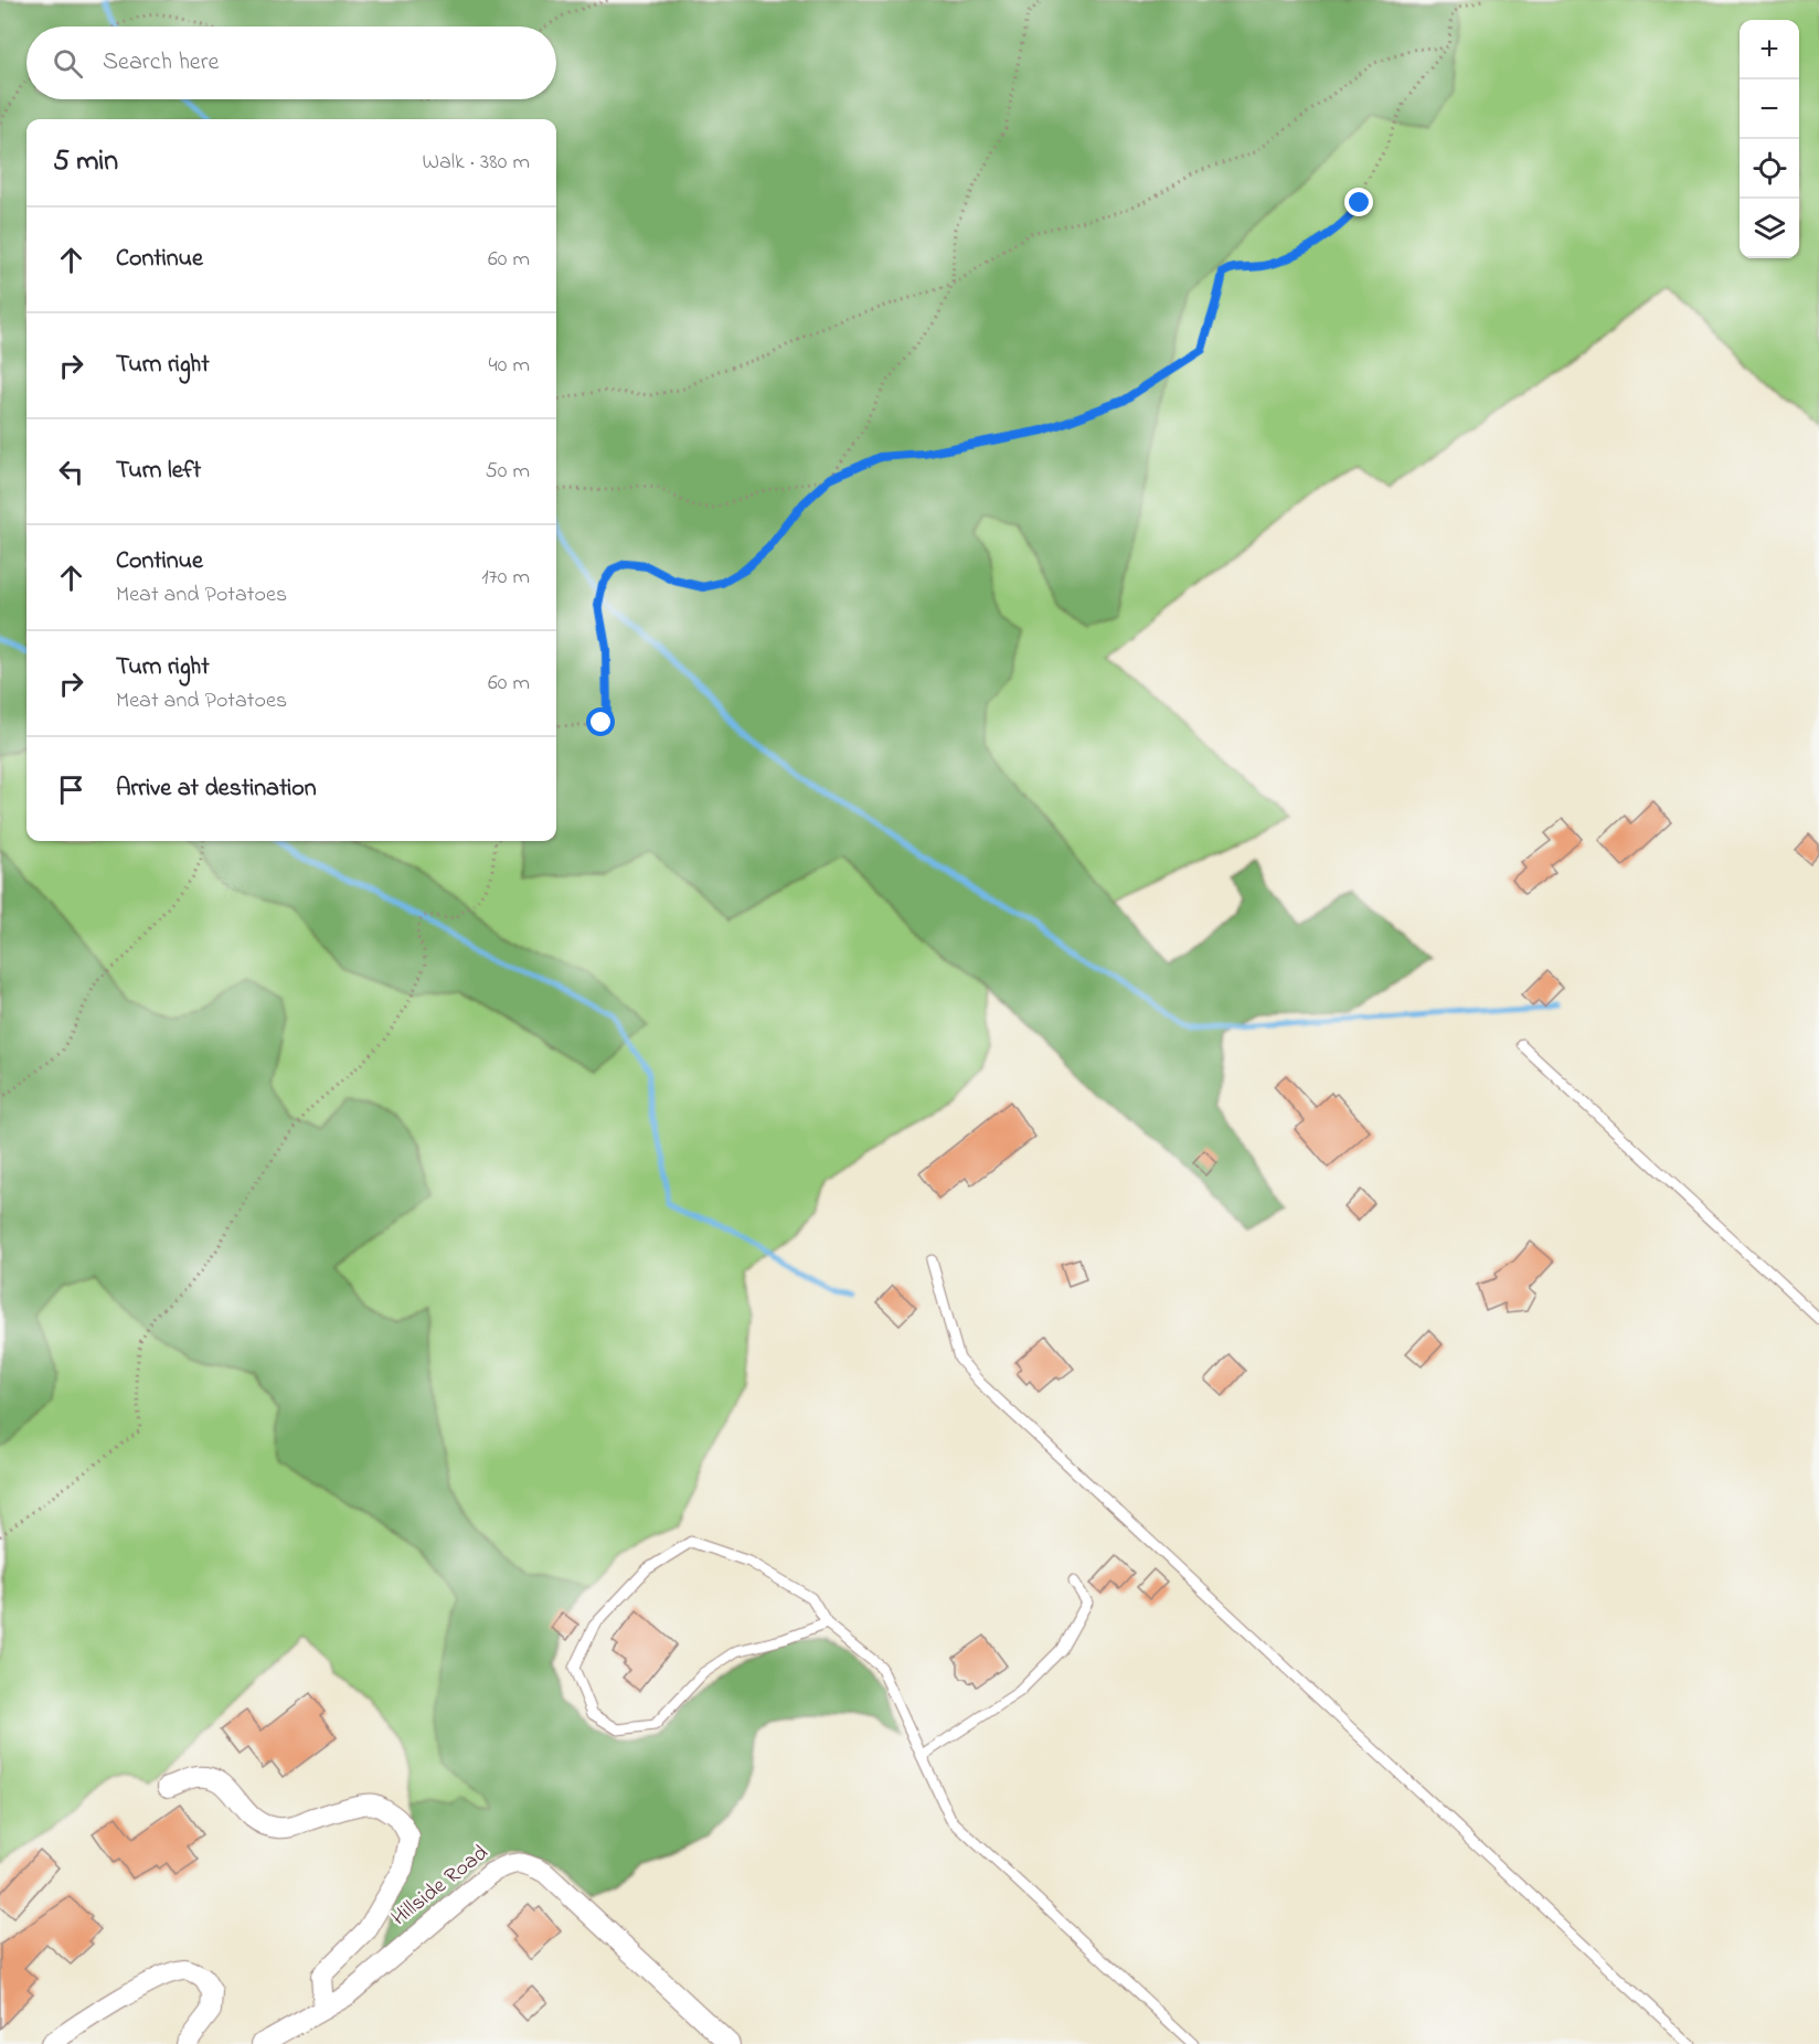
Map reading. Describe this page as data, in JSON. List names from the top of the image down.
{
  "streets": {
    "street": ["Hillside Road"]
  },
  "page": {
    "map_buttons": ["+", "−"],
    "search": "Search here",
    "heading": ["5 min", "Walk · 380 m"],
    "list": [
      ["Continue", "60 m"],
      ["Turn right", "40 m"],
      ["Turn left", "50 m"],
      ["Continue", "Meat and Potatoes", "170 m"],
      ["Turn right", "Meat and Potatoes", "60 m"],
      "Arrive at destination"
    ]
  }
}
